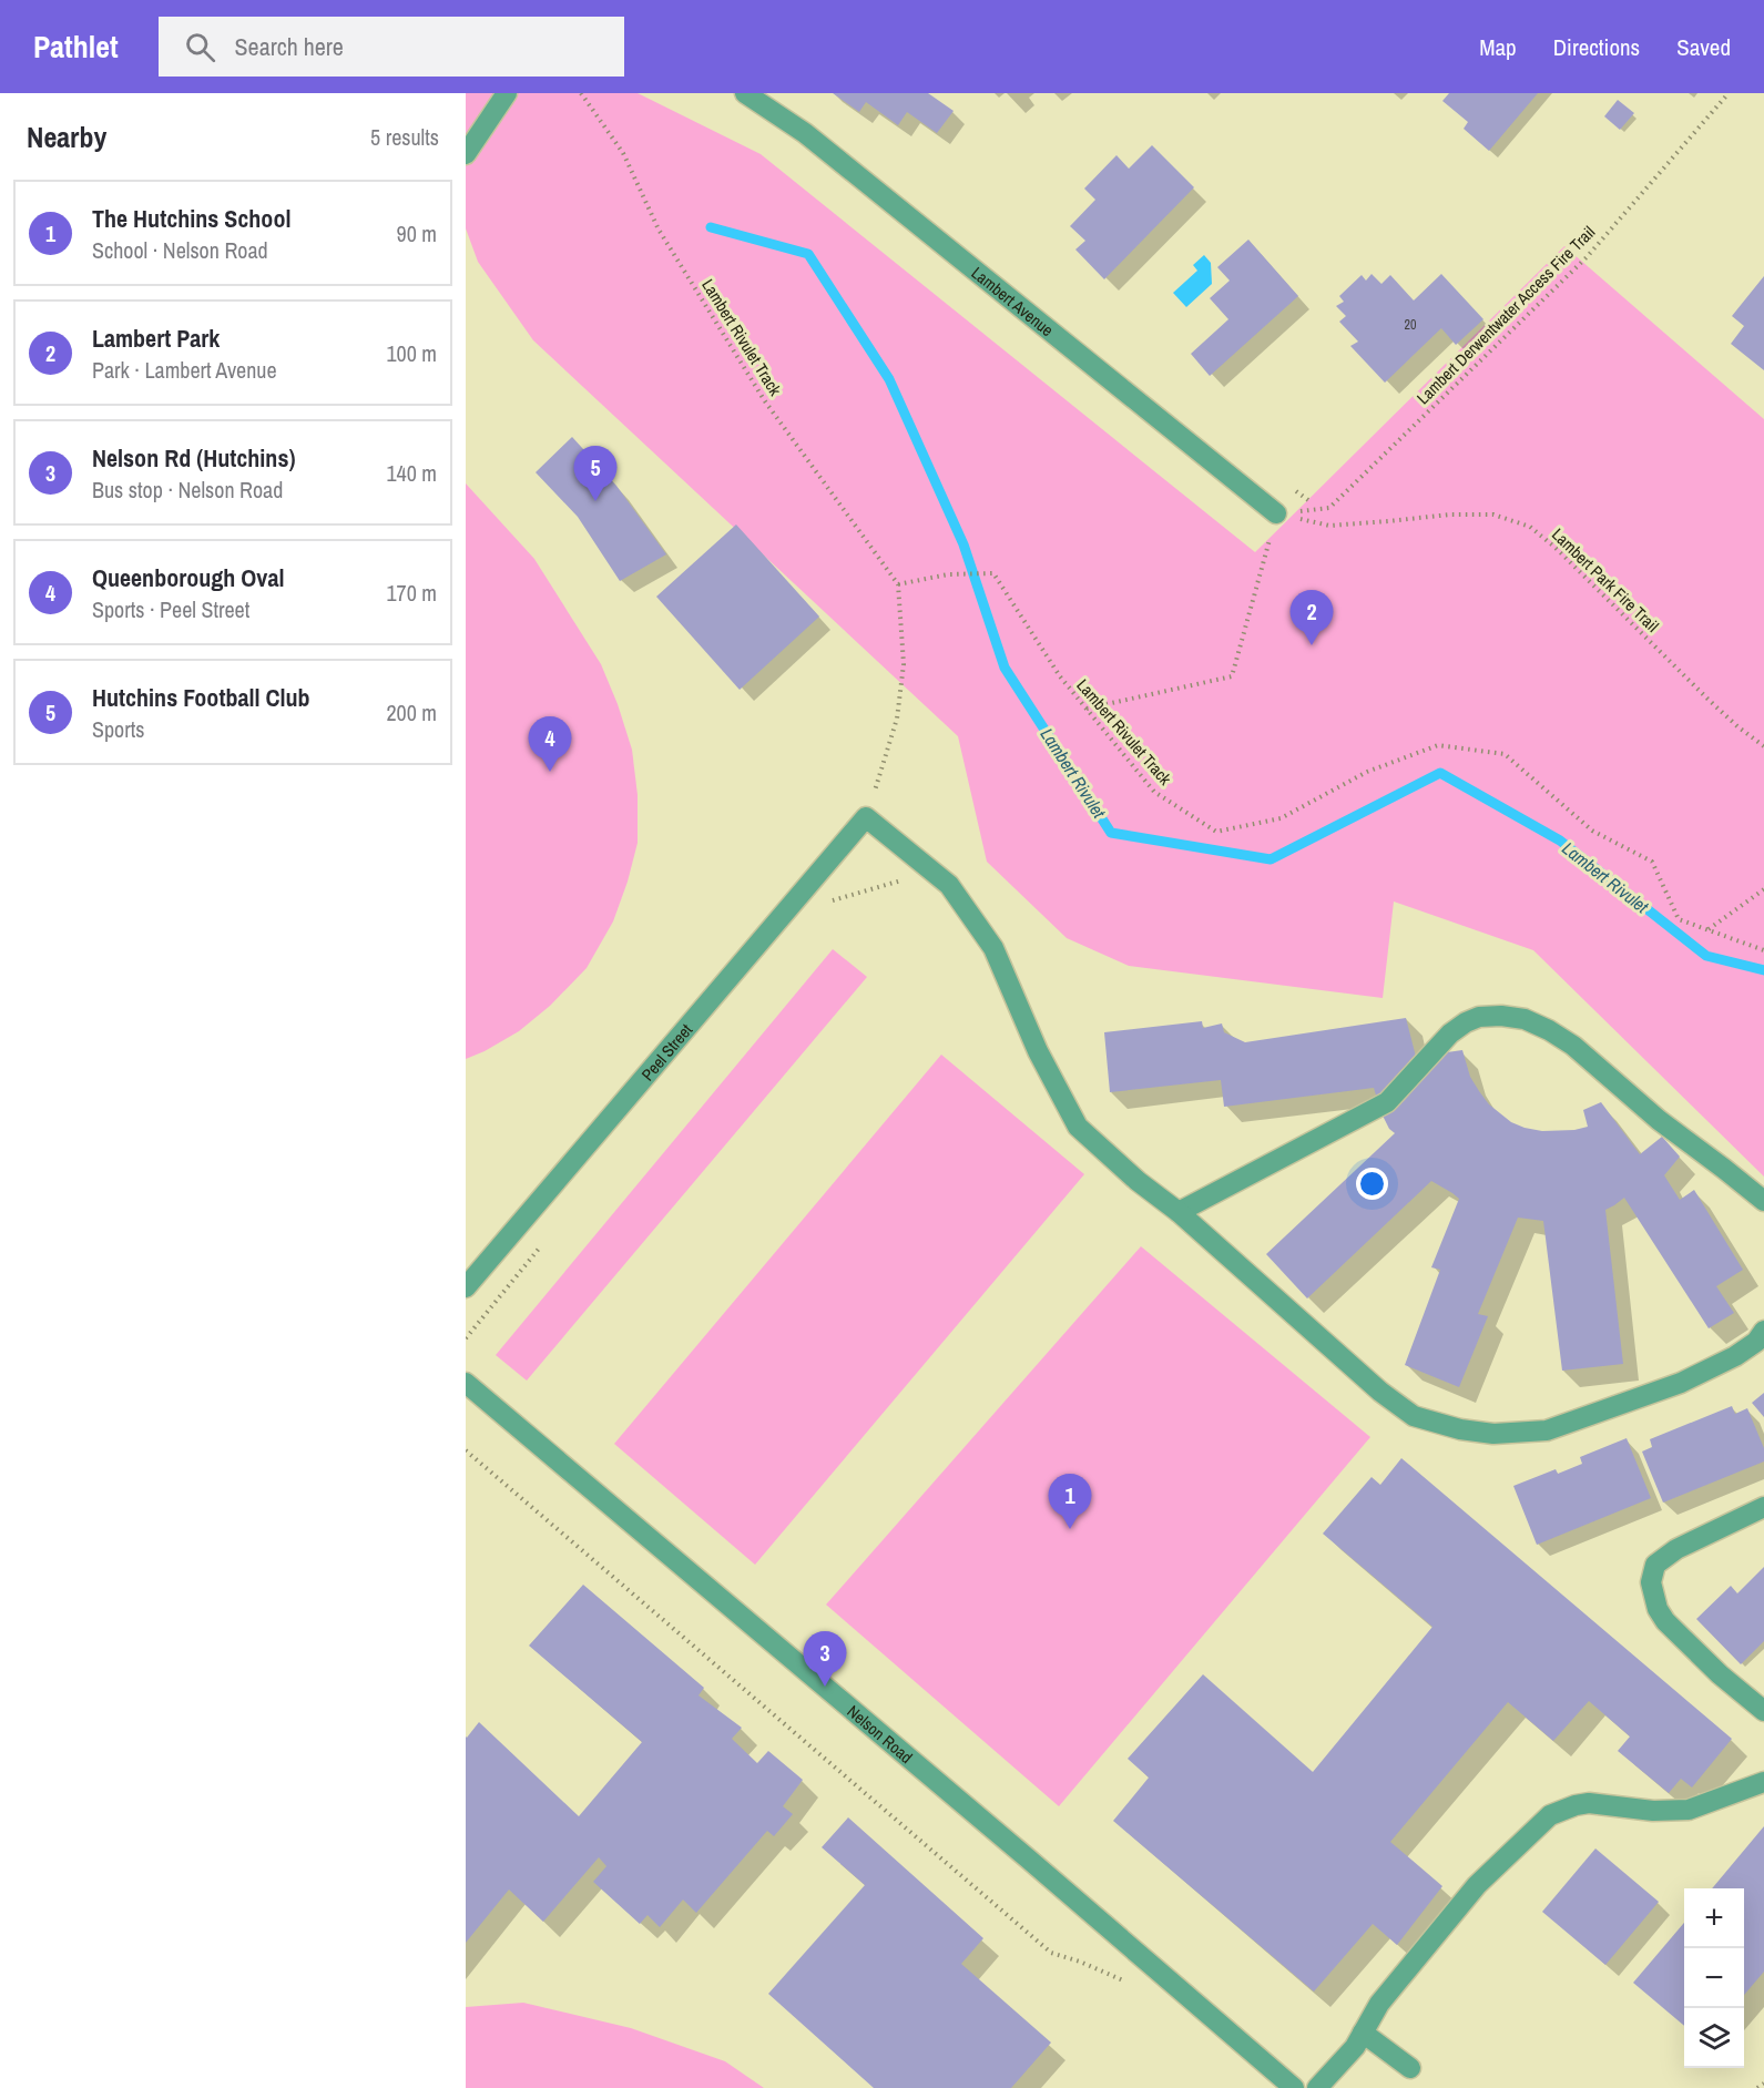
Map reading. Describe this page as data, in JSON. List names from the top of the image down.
{
  "streets": {
    "street": ["Lambert Avenue", "Peel Street", "Nelson Road"],
    "path": ["Lambert Derwentwater Access Fire Trail", "Lambert Rivulet Track", "Lambert Park Fire Trail"]
  },
  "crossings": [
    ["Lambert Avenue", "Lambert Derwentwater Access Fire Trail"],
    ["Lambert Avenue", "Lambert Park Fire Trail"],
    ["Lambert Derwentwater Access Fire Trail", "Lambert Park Fire Trail"]
  ],
  "water": ["Lambert Rivulet"],
  "house_numbers": ["20"],
  "page": {
    "header": "Pathlet",
    "search": "Search here",
    "nav": ["Map", "Directions", "Saved"],
    "heading": ["Nearby", "5 results"],
    "list": [
      {
        "mark": "1",
        "name": "The Hutchins School",
        "note": "School · Nelson Road",
        "value": "90 m"
      },
      {
        "mark": "2",
        "name": "Lambert Park",
        "note": "Park · Lambert Avenue",
        "value": "100 m"
      },
      {
        "mark": "3",
        "name": "Nelson Rd (Hutchins)",
        "note": "Bus stop · Nelson Road",
        "value": "140 m"
      },
      {
        "mark": "4",
        "name": "Queenborough Oval",
        "note": "Sports · Peel Street",
        "value": "170 m"
      },
      {
        "mark": "5",
        "name": "Hutchins Football Club",
        "note": "Sports",
        "value": "200 m"
      }
    ],
    "pins": [
      "5",
      "2",
      "4",
      "1",
      "3"
    ],
    "map_buttons": ["+", "−"]
  }
}
